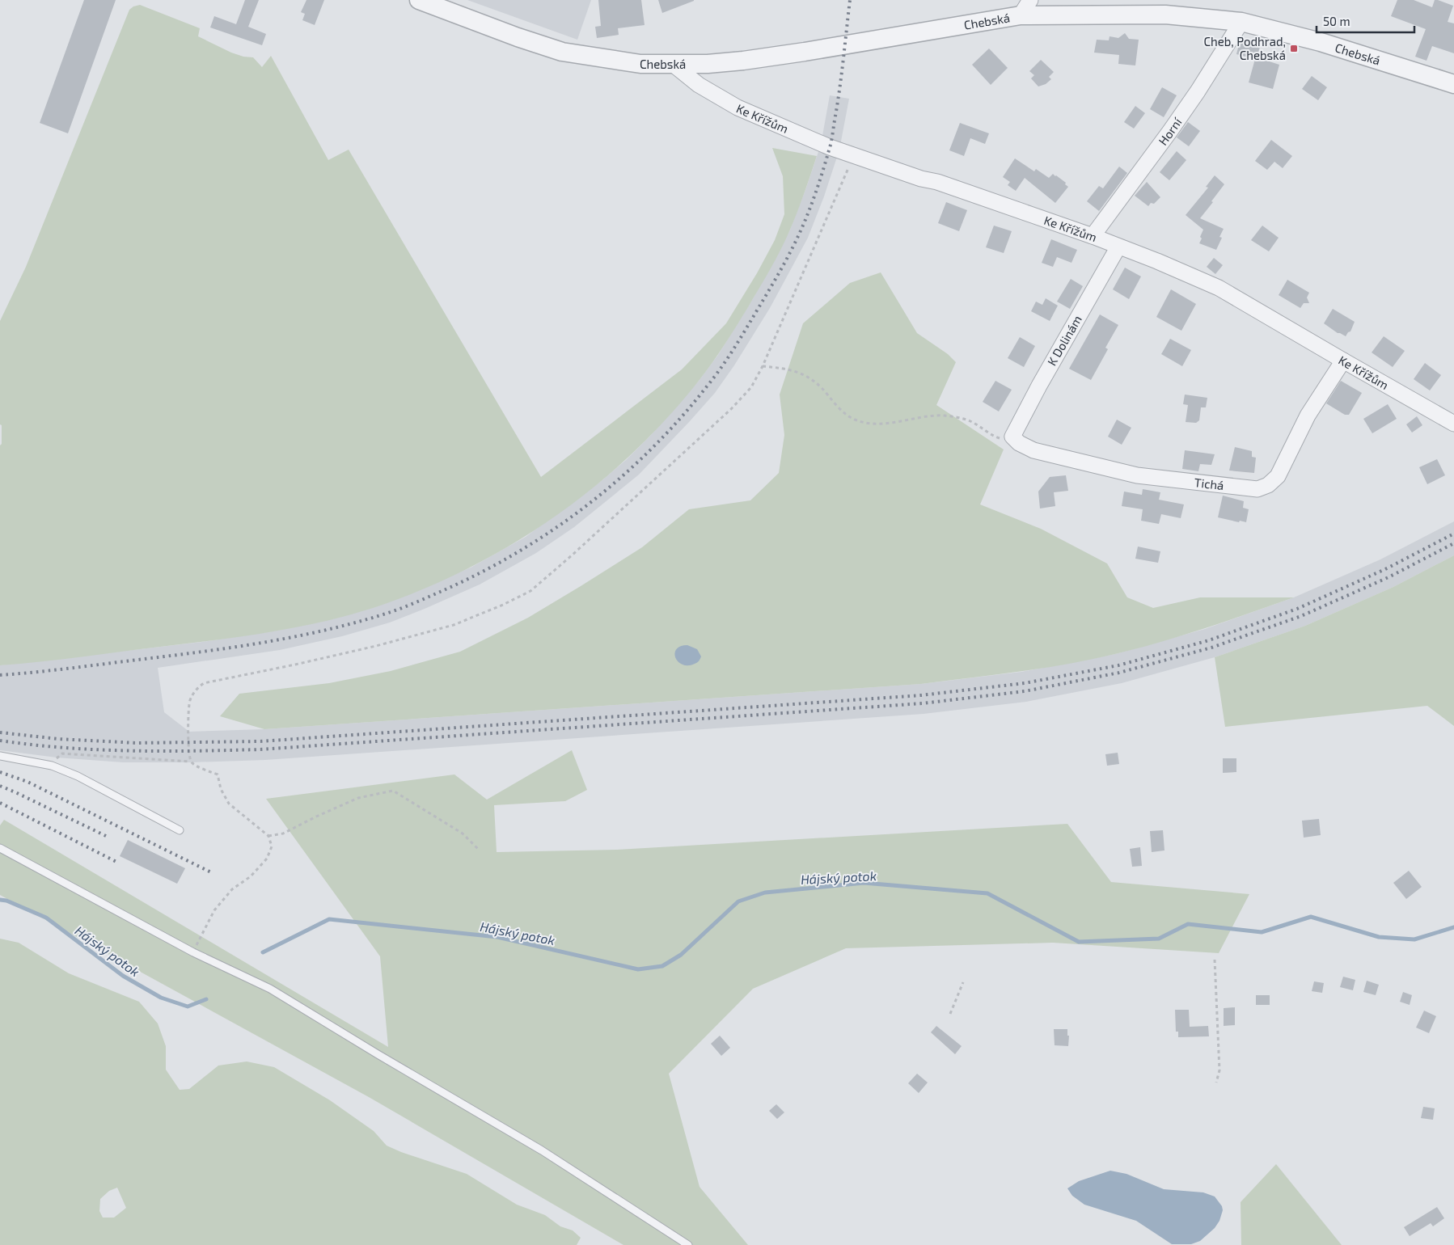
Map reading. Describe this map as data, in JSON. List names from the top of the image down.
{
  "streets": {
    "street": [
      "Chebská",
      "Ke Křížům",
      "Horní",
      "K Dolinám",
      "Tichá"
    ]
  },
  "crossings": [
    ["Chebská", "Ke Křížům"],
    ["Chebská", "Horní"],
    ["Ke Křížům", "Horní"],
    ["Ke Křížům", "K Dolinám"],
    ["Ke Křížům", "Tichá"],
    ["K Dolinám", "Tichá"]
  ],
  "water": ["Hájský potok"],
  "places": {
    "transit": ["Cheb, Podhrad, Chebská"]
  },
  "scale_bar": "50 m"
}
